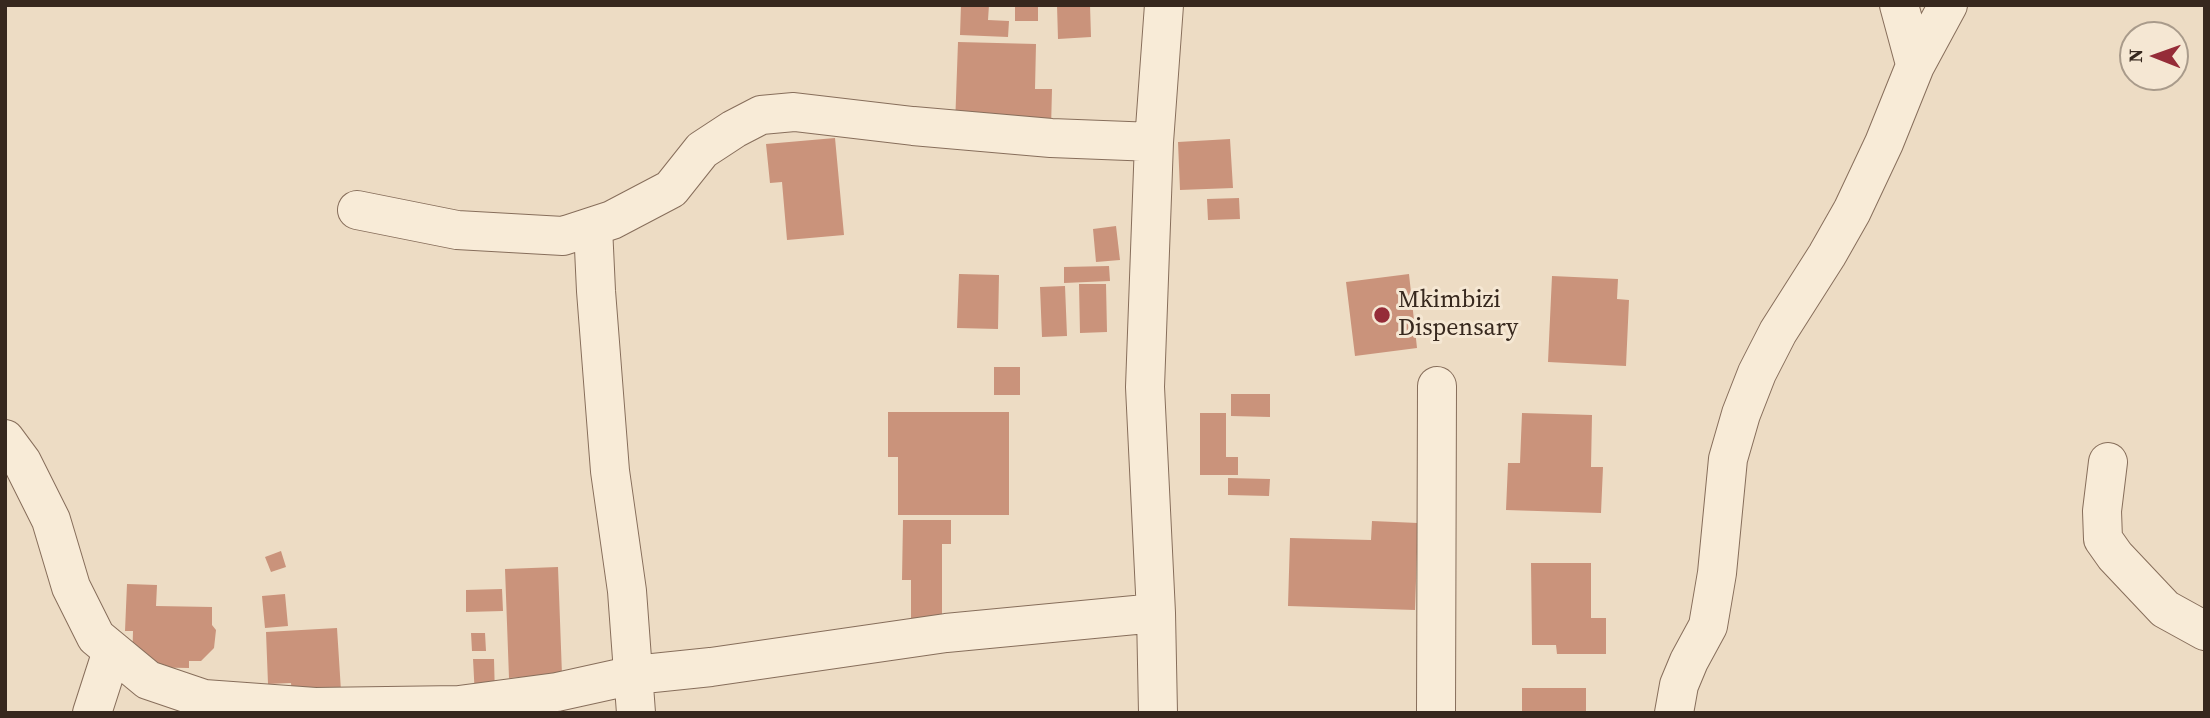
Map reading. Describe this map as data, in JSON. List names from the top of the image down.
{
  "places": ["Mkimbizi Dispensary"],
  "north": "left"
}
